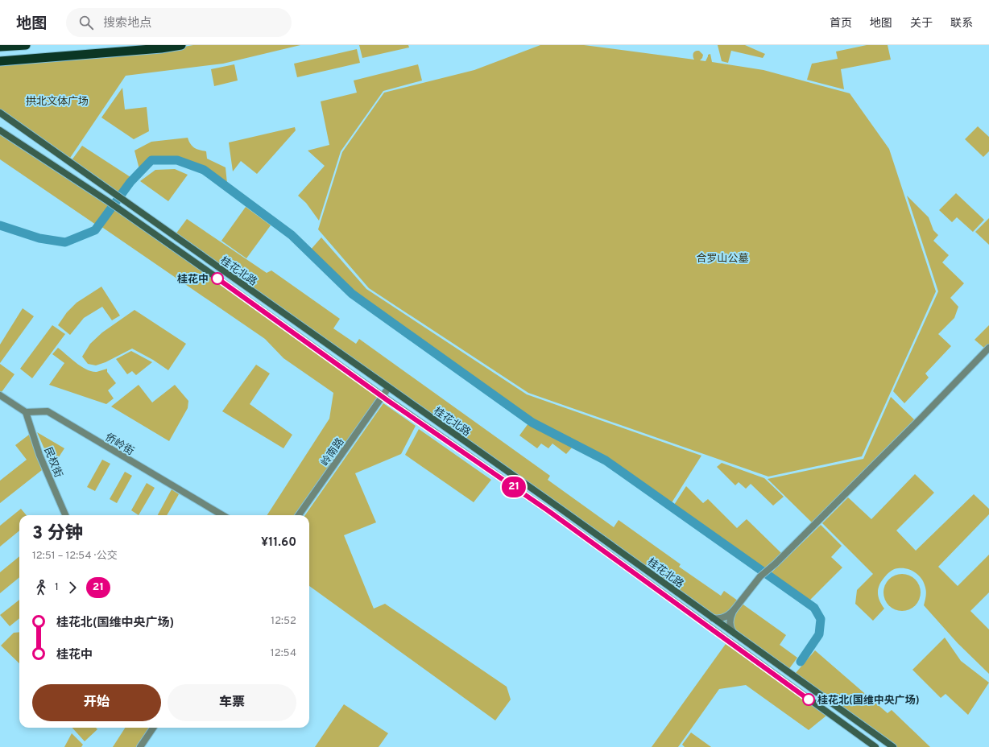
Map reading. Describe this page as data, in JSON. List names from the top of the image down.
{
  "streets": {
    "main road": ["桂花北路"],
    "street": ["侨岭街", "岭南路", "民权街"]
  },
  "crossings": [
    ["桂花北路", "岭南路"],
    ["侨岭街", "民权街"]
  ],
  "parks": ["拱北文体广场", "合罗山公墓"],
  "places": ["桂花中", "桂花北(国维中央广场)"],
  "lines": ["bus line 21"],
  "page": {
    "header": "地图",
    "search": "搜索地点",
    "nav": [
      "首页",
      "地图",
      "关于",
      "联系"
    ],
    "on_map": "21",
    "heading": ["3 分钟", "12:51 – 12:54 · 公交", "¥11.60"],
    "legs": ["1", "21"],
    "list": [
      {
        "name": "桂花北(国维中央广场)",
        "value": "12:52"
      },
      {
        "name": "桂花中",
        "value": "12:54"
      }
    ],
    "buttons": ["开始", "车票"]
  }
}
